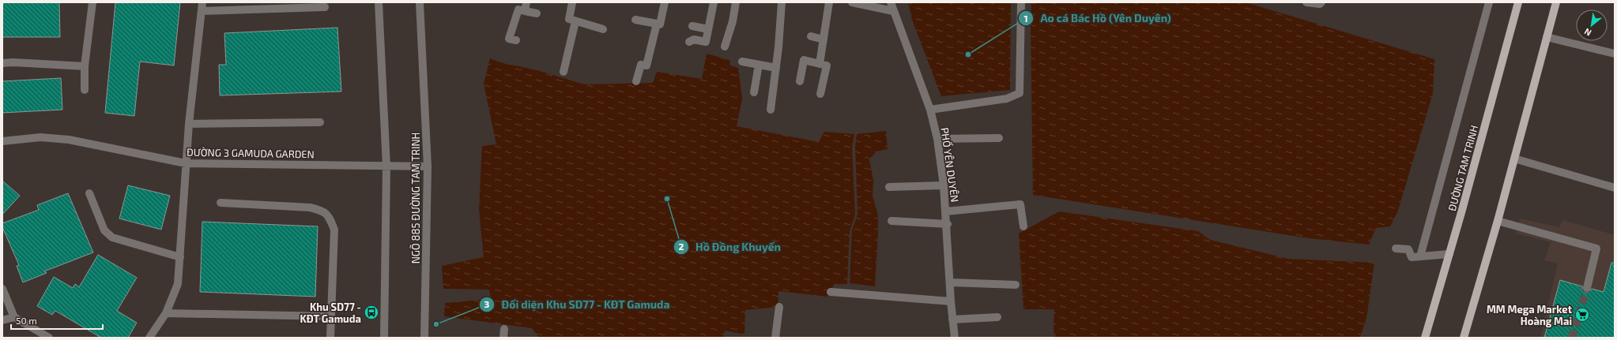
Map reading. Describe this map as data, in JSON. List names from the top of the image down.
{
  "streets": {
    "main road": ["ĐƯỜNG TAM TRINH"],
    "street": ["ĐƯỜNG 3 GAMUDA GARDEN", "PHỐ YÊN DUYÊN", "NGÕ 885 ĐƯỜNG TAM TRINH"]
  },
  "crossings": [
    ["ĐƯỜNG 3 GAMUDA GARDEN", "NGÕ 885 ĐƯỜNG TAM TRINH"]
  ],
  "places": {
    "other": ["Ao cá Bác Hồ (Yên Duyên)", "Hồ Đồng Khuyến", "Đối diện Khu SD77 - KĐT Gamuda"],
    "bus stop": ["Khu SD77 - KĐT Gamuda"],
    "supermarket": ["MM Mega Market Hoàng Mai"]
  },
  "scale_bar": "50 m",
  "north": "bottom left"
}
